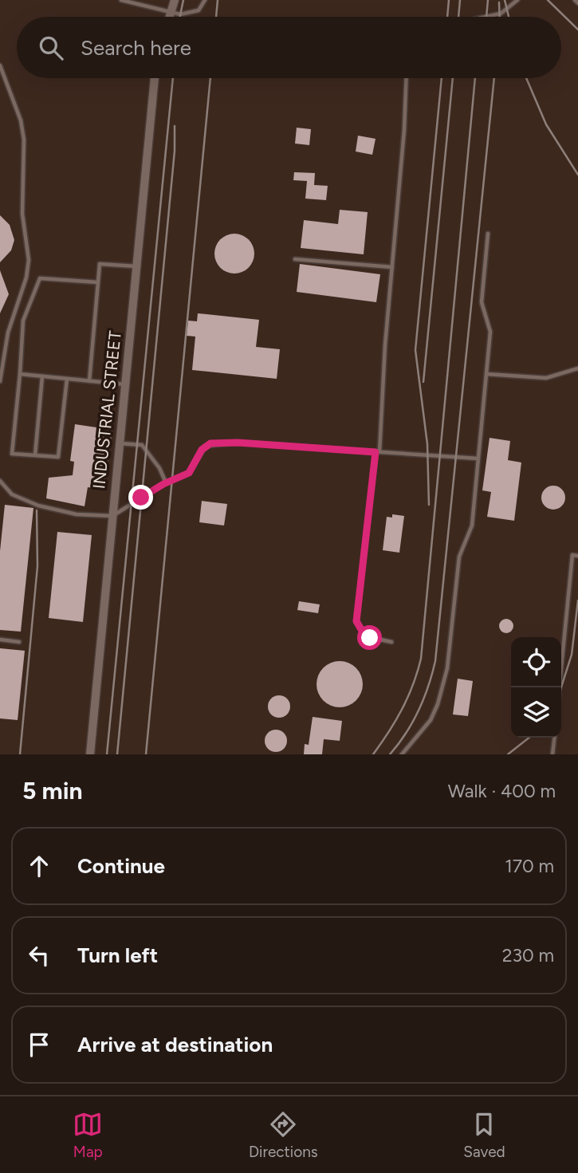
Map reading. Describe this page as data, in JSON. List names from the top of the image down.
{
  "streets": {
    "street": ["INDUSTRIAL STREET"]
  },
  "page": {
    "search": "Search here",
    "heading": ["5 min", "Walk · 400 m"],
    "list": [
      ["Continue", "170 m"],
      ["Turn left", "230 m"],
      "Arrive at destination"
    ],
    "nav": ["Map", "Directions", "Saved"]
  }
}
